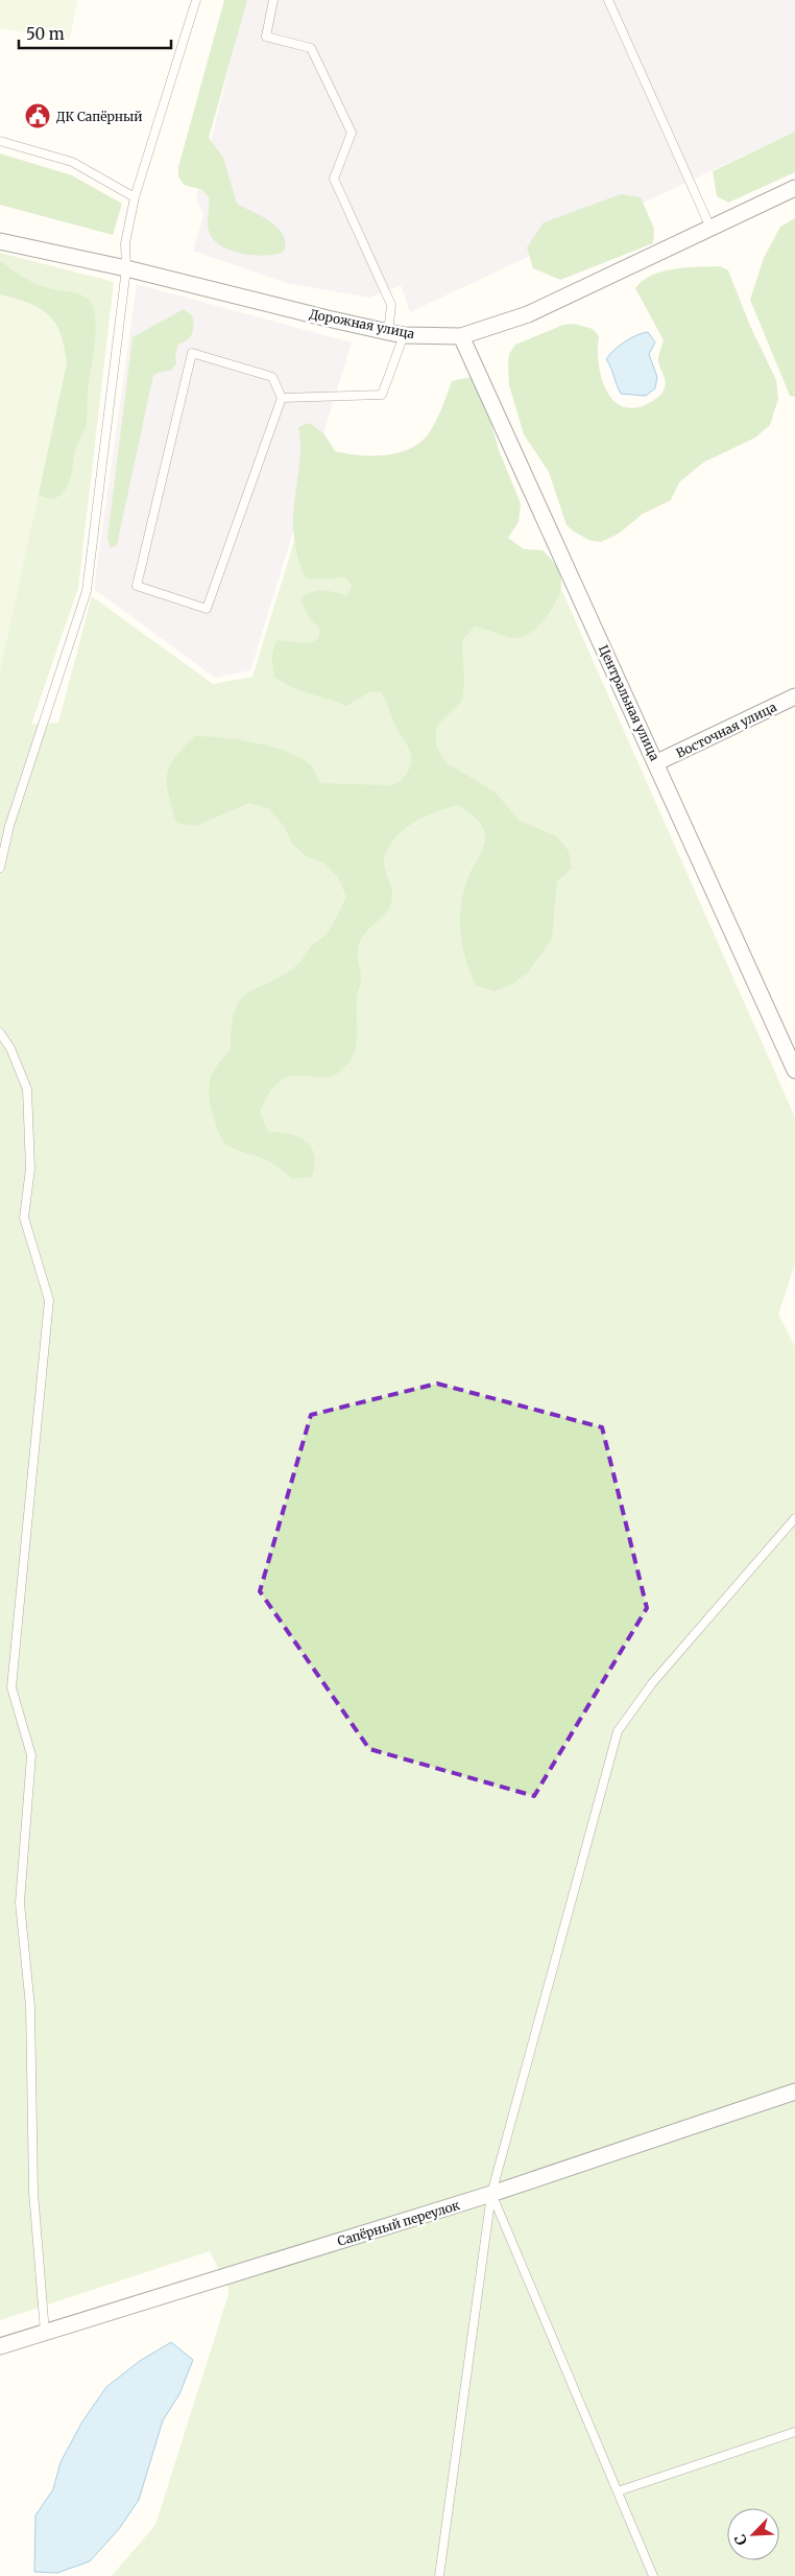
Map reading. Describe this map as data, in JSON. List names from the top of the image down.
{
  "streets": {
    "street": [
      "Дорожная улица",
      "Центральная улица",
      "Восточная улица",
      "Сапёрный переулок"
    ]
  },
  "crossings": [
    ["Дорожная улица", "Центральная улица"],
    ["Центральная улица", "Восточная улица"]
  ],
  "places": {
    "public building": ["ДК Сапёрный"]
  },
  "scale_bar": "50 m",
  "north": "bottom left"
}
